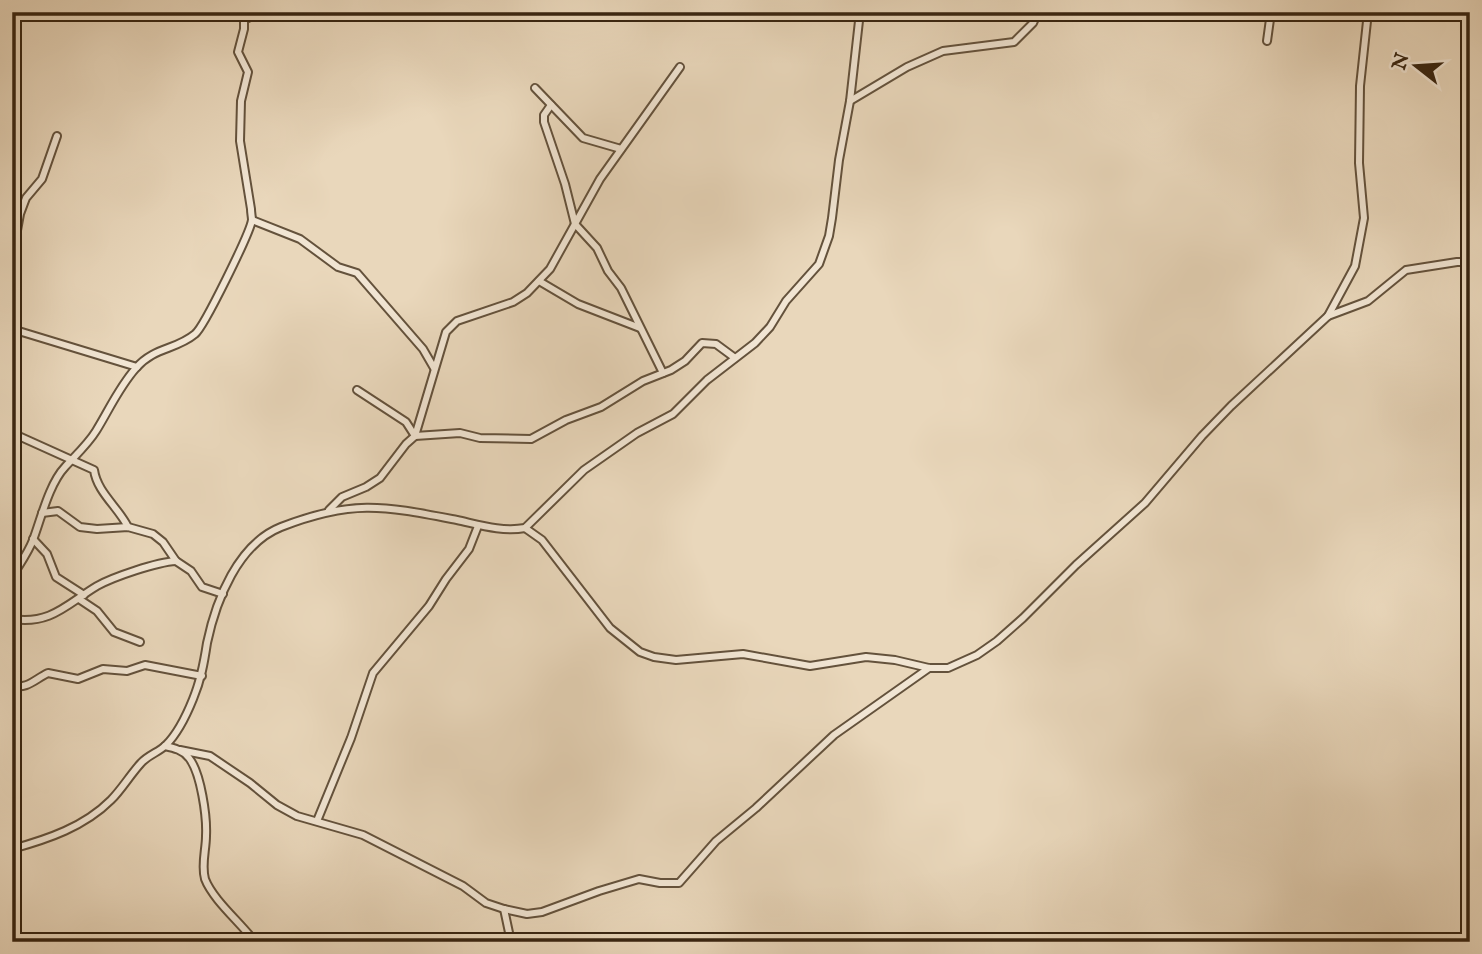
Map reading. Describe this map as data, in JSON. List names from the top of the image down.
{
  "north": "left"
}
